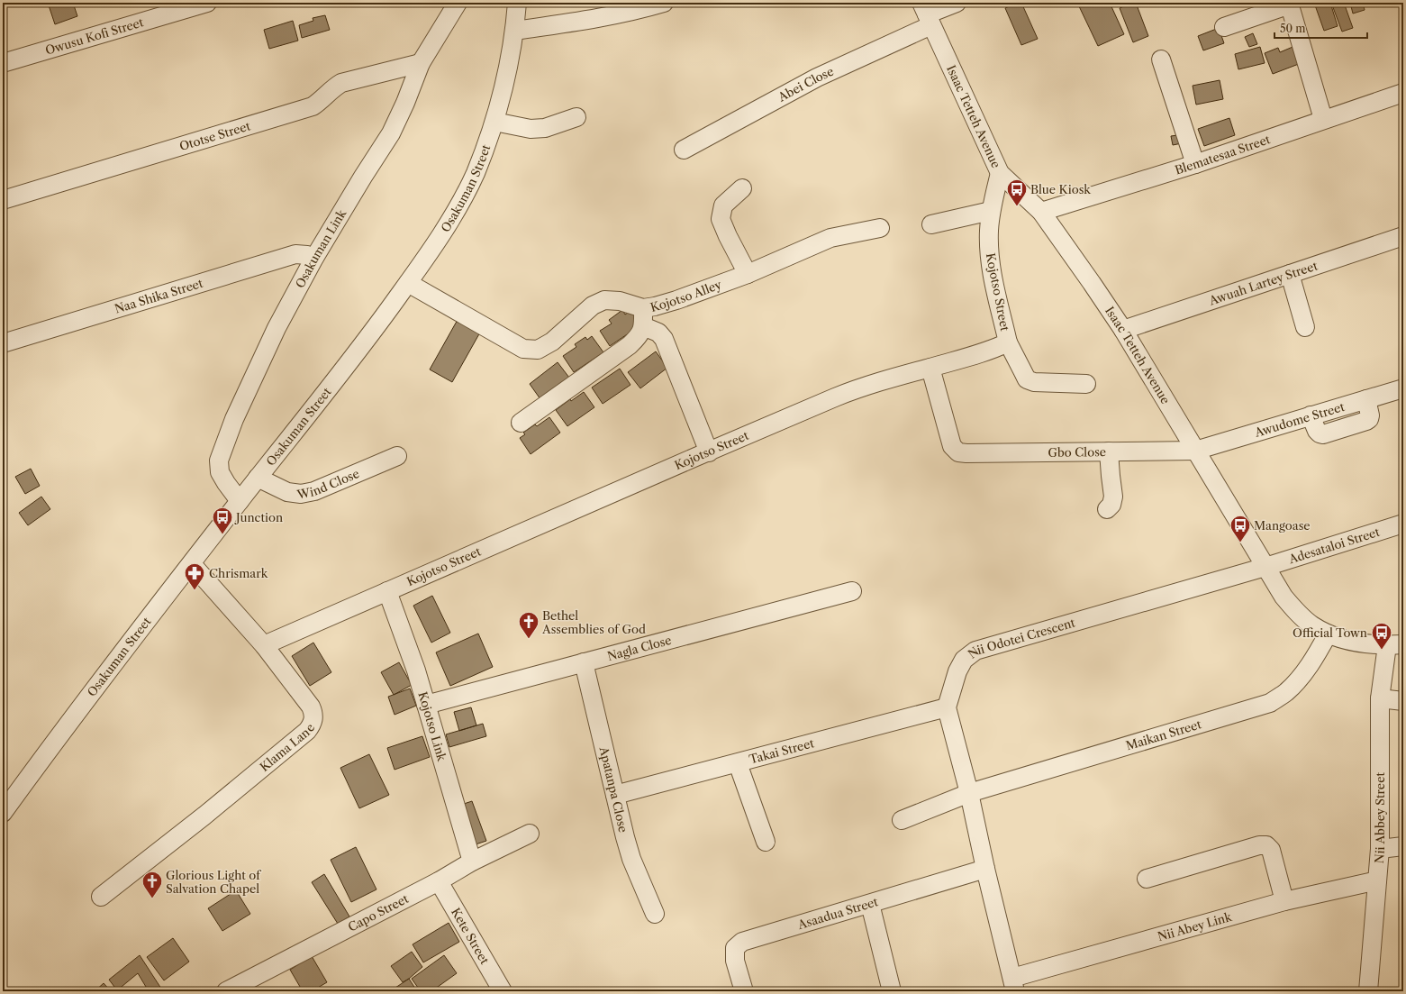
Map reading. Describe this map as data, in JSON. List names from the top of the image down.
{
  "streets": {
    "street": [
      "Owusu Kofi Street",
      "Abei Close",
      "Isaac Tetteh Avenue",
      "Ototse Street",
      "Blematesaa Street",
      "Osakuman Street",
      "Osakuman Link",
      "Awuah Lartey Street",
      "Kojotso Street",
      "Kojotso Alley",
      "Naa Shika Street",
      "Awudome Street",
      "Gbo Close",
      "Wind Close",
      "Adesataloi Street",
      "Nii Odotei Crescent",
      "Nagla Close",
      "Kojotso Link",
      "Maikan Street",
      "Klama Lane",
      "Takai Street",
      "Apatanpa Close",
      "Nii Abbey Street",
      "Capo Street",
      "Asaadua Street",
      "Nii Abey Link",
      "Kete Street"
    ]
  },
  "crossings": [
    ["Abei Close", "Isaac Tetteh Avenue"],
    ["Isaac Tetteh Avenue", "Blematesaa Street"],
    ["Isaac Tetteh Avenue", "Awuah Lartey Street"],
    ["Isaac Tetteh Avenue", "Kojotso Street"],
    ["Isaac Tetteh Avenue", "Awudome Street"],
    ["Isaac Tetteh Avenue", "Gbo Close"],
    ["Isaac Tetteh Avenue", "Adesataloi Street"],
    ["Isaac Tetteh Avenue", "Nii Odotei Crescent"],
    ["Isaac Tetteh Avenue", "Maikan Street"],
    ["Isaac Tetteh Avenue", "Nii Abbey Street"],
    ["Ototse Street", "Osakuman Link"],
    ["Osakuman Street", "Osakuman Link"],
    ["Osakuman Street", "Kojotso Alley"],
    ["Osakuman Street", "Wind Close"],
    ["Osakuman Street", "Klama Lane"],
    ["Osakuman Link", "Naa Shika Street"],
    ["Kojotso Street", "Gbo Close"],
    ["Kojotso Street", "Kojotso Link"],
    ["Kojotso Street", "Klama Lane"],
    ["Awudome Street", "Gbo Close"],
    ["Adesataloi Street", "Nii Odotei Crescent"],
    ["Nii Odotei Crescent", "Takai Street"],
    ["Nagla Close", "Kojotso Link"],
    ["Nagla Close", "Apatanpa Close"],
    ["Kojotso Link", "Capo Street"],
    ["Takai Street", "Apatanpa Close"],
    ["Nii Abbey Street", "Nii Abey Link"],
    ["Capo Street", "Kete Street"]
  ],
  "places": {
    "bus stop": [
      "Blue Kiosk",
      "Junction",
      "Mangoase",
      "Official Town"
    ],
    "pharmacy": ["Chrismark"],
    "church": ["Bethel Assemblies of God", "Glorious Light of Salvation Chapel"]
  },
  "scale_bar": "50 m"
}
